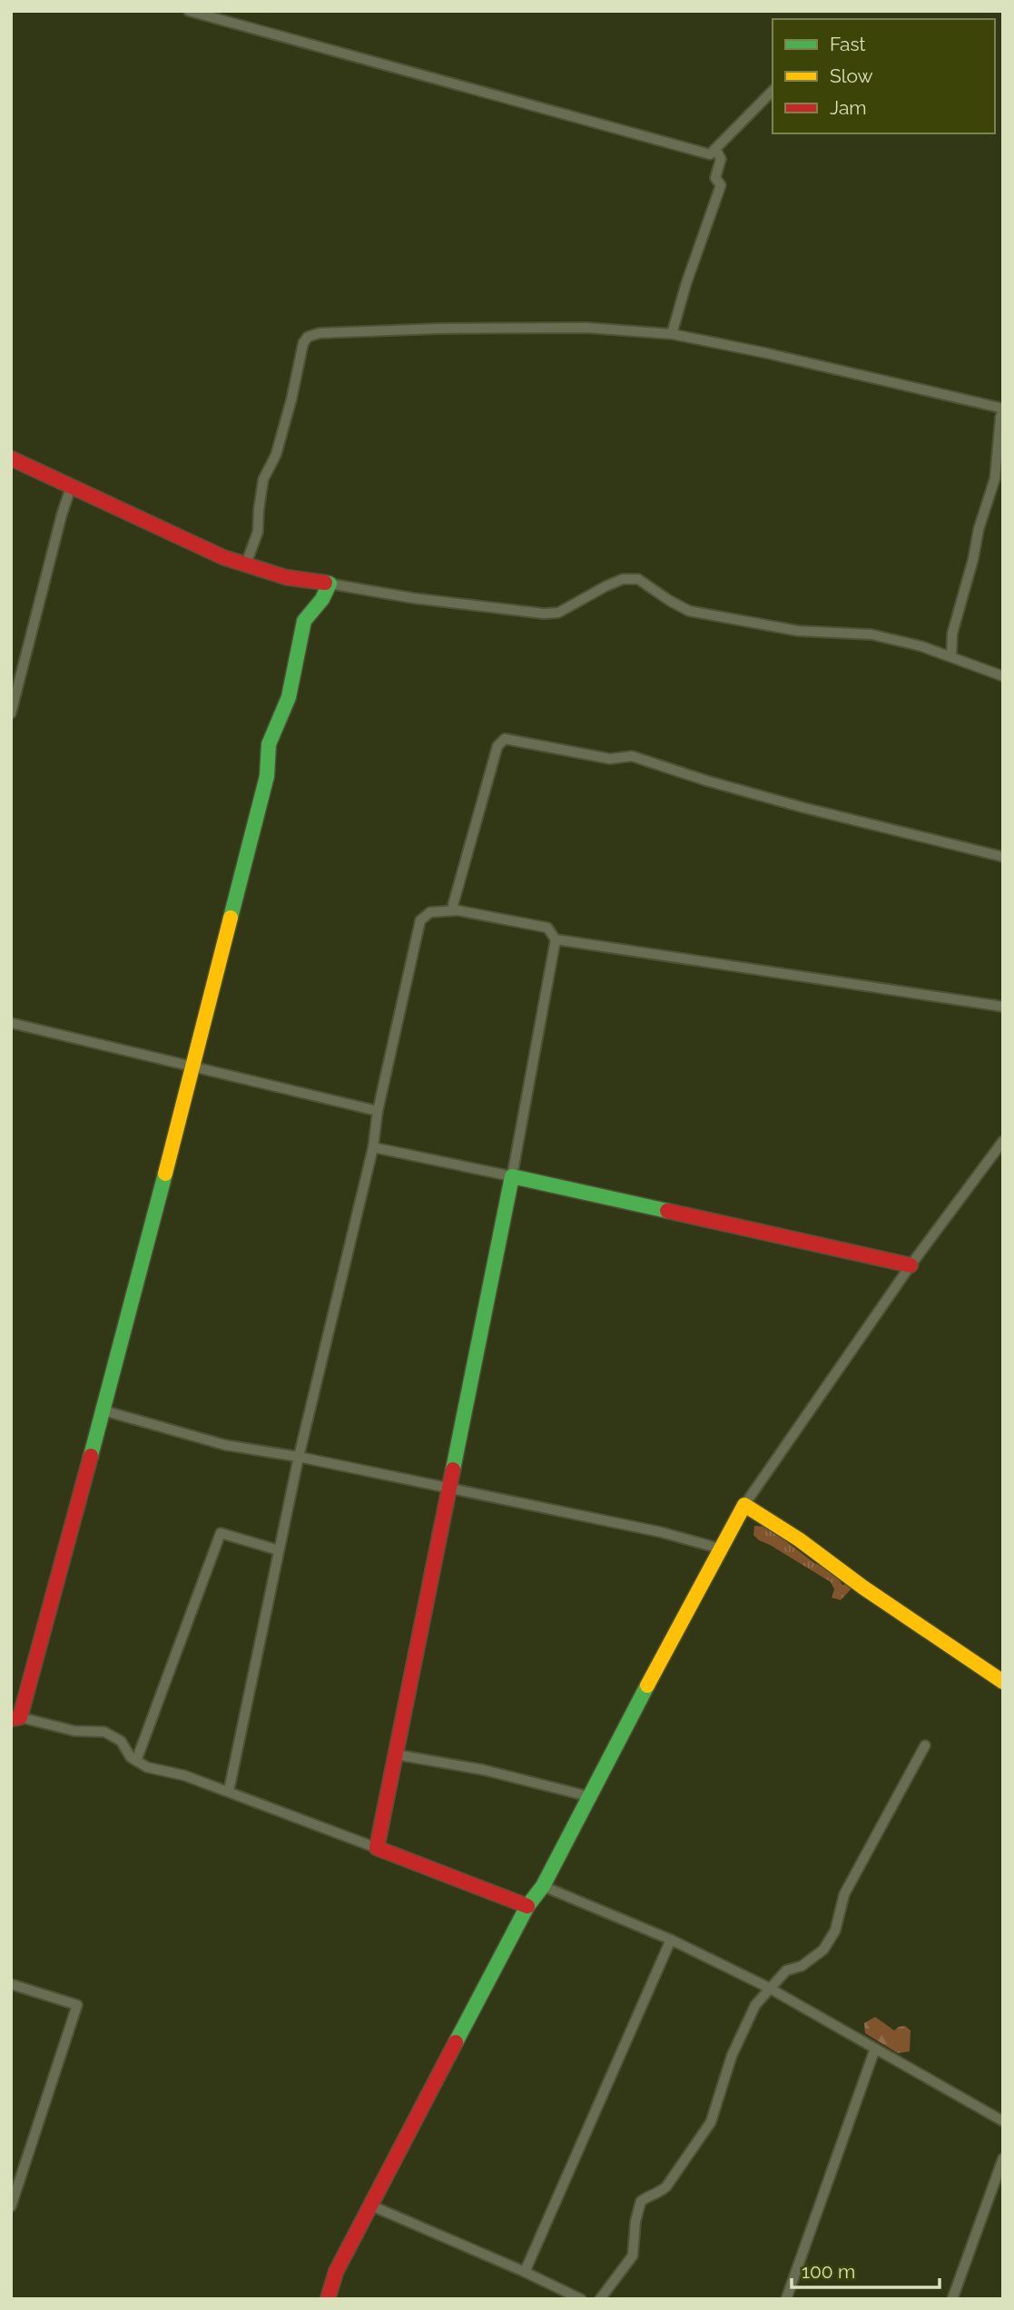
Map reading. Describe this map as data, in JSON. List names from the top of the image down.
{
  "legend": ["Fast", "Slow", "Jam"],
  "scale_bar": "100 m"
}
